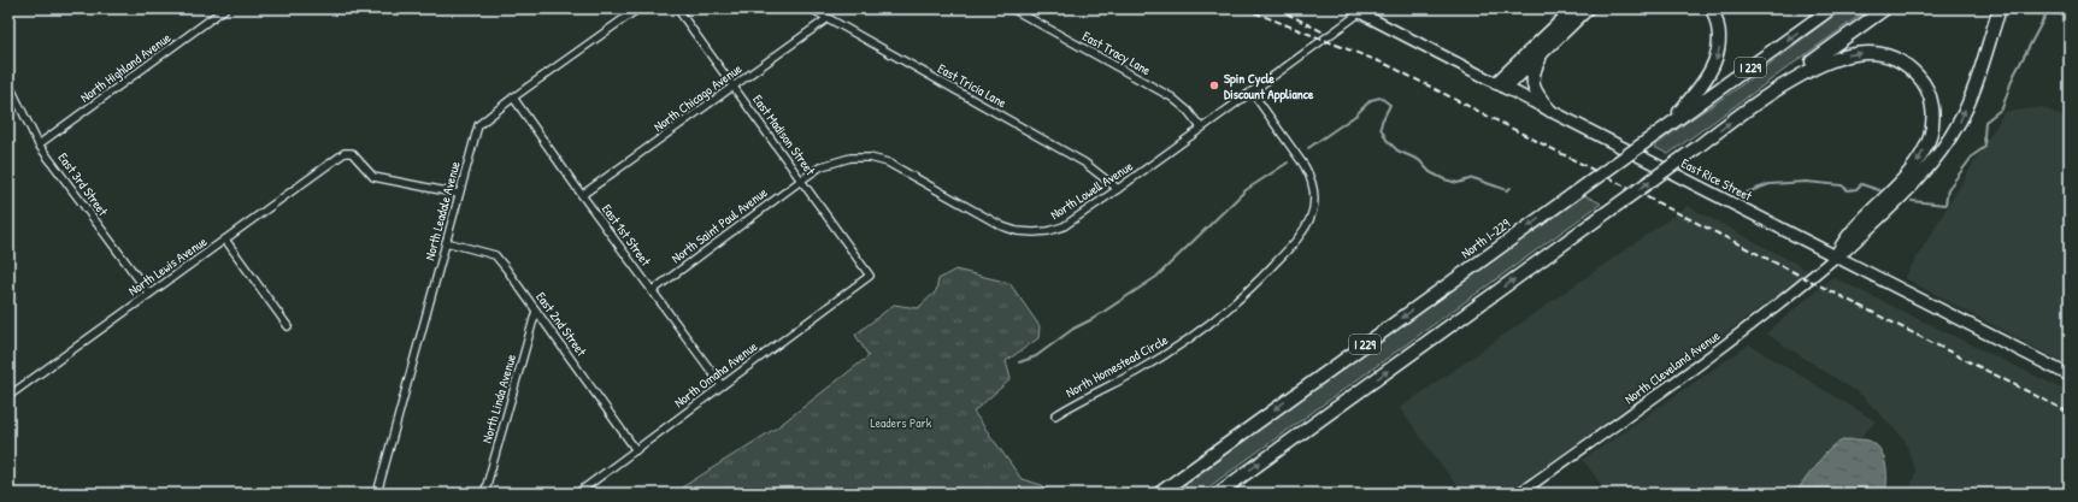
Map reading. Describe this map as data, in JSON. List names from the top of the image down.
{
  "streets": {
    "highway": ["I 229", "North I-229"],
    "main road": ["East Rice Street"],
    "street": [
      "East Tracy Lane",
      "North Highland Avenue",
      "East Tricia Lane",
      "North Chicago Avenue",
      "East Madison Street",
      "East 3rd Street",
      "North Lowell Avenue",
      "North Leadale Avenue",
      "North Saint Paul Avenue",
      "East 1st Street",
      "North Lewis Avenue",
      "East 2nd Street",
      "North Homestead Circle",
      "North Cleveland Avenue",
      "North Omaha Avenue",
      "North Linda Avenue"
    ]
  },
  "crossings": [
    ["East Tracy Lane", "North Lowell Avenue"],
    ["North Highland Avenue", "East 3rd Street"],
    ["East Tricia Lane", "North Chicago Avenue"],
    ["East Tricia Lane", "North Lowell Avenue"],
    ["North Chicago Avenue", "East Madison Street"],
    ["North Chicago Avenue", "East 1st Street"],
    ["East Madison Street", "North Lowell Avenue"],
    ["East Madison Street", "North Saint Paul Avenue"],
    ["East Madison Street", "North Omaha Avenue"],
    ["East Rice Street", "North Lowell Avenue"],
    ["East Rice Street", "North Cleveland Avenue"],
    ["East 3rd Street", "North Lewis Avenue"],
    ["North Lowell Avenue", "North Saint Paul Avenue"],
    ["North Lowell Avenue", "North Homestead Circle"],
    ["North Leadale Avenue", "East 1st Street"],
    ["North Leadale Avenue", "North Lewis Avenue"],
    ["North Leadale Avenue", "East 2nd Street"],
    ["North Saint Paul Avenue", "East 1st Street"],
    ["East 1st Street", "North Omaha Avenue"],
    ["East 2nd Street", "North Omaha Avenue"],
    ["East 2nd Street", "North Linda Avenue"]
  ],
  "parks": ["Leaders Park"],
  "places": ["Spin Cycle Discount Appliance"]
}
